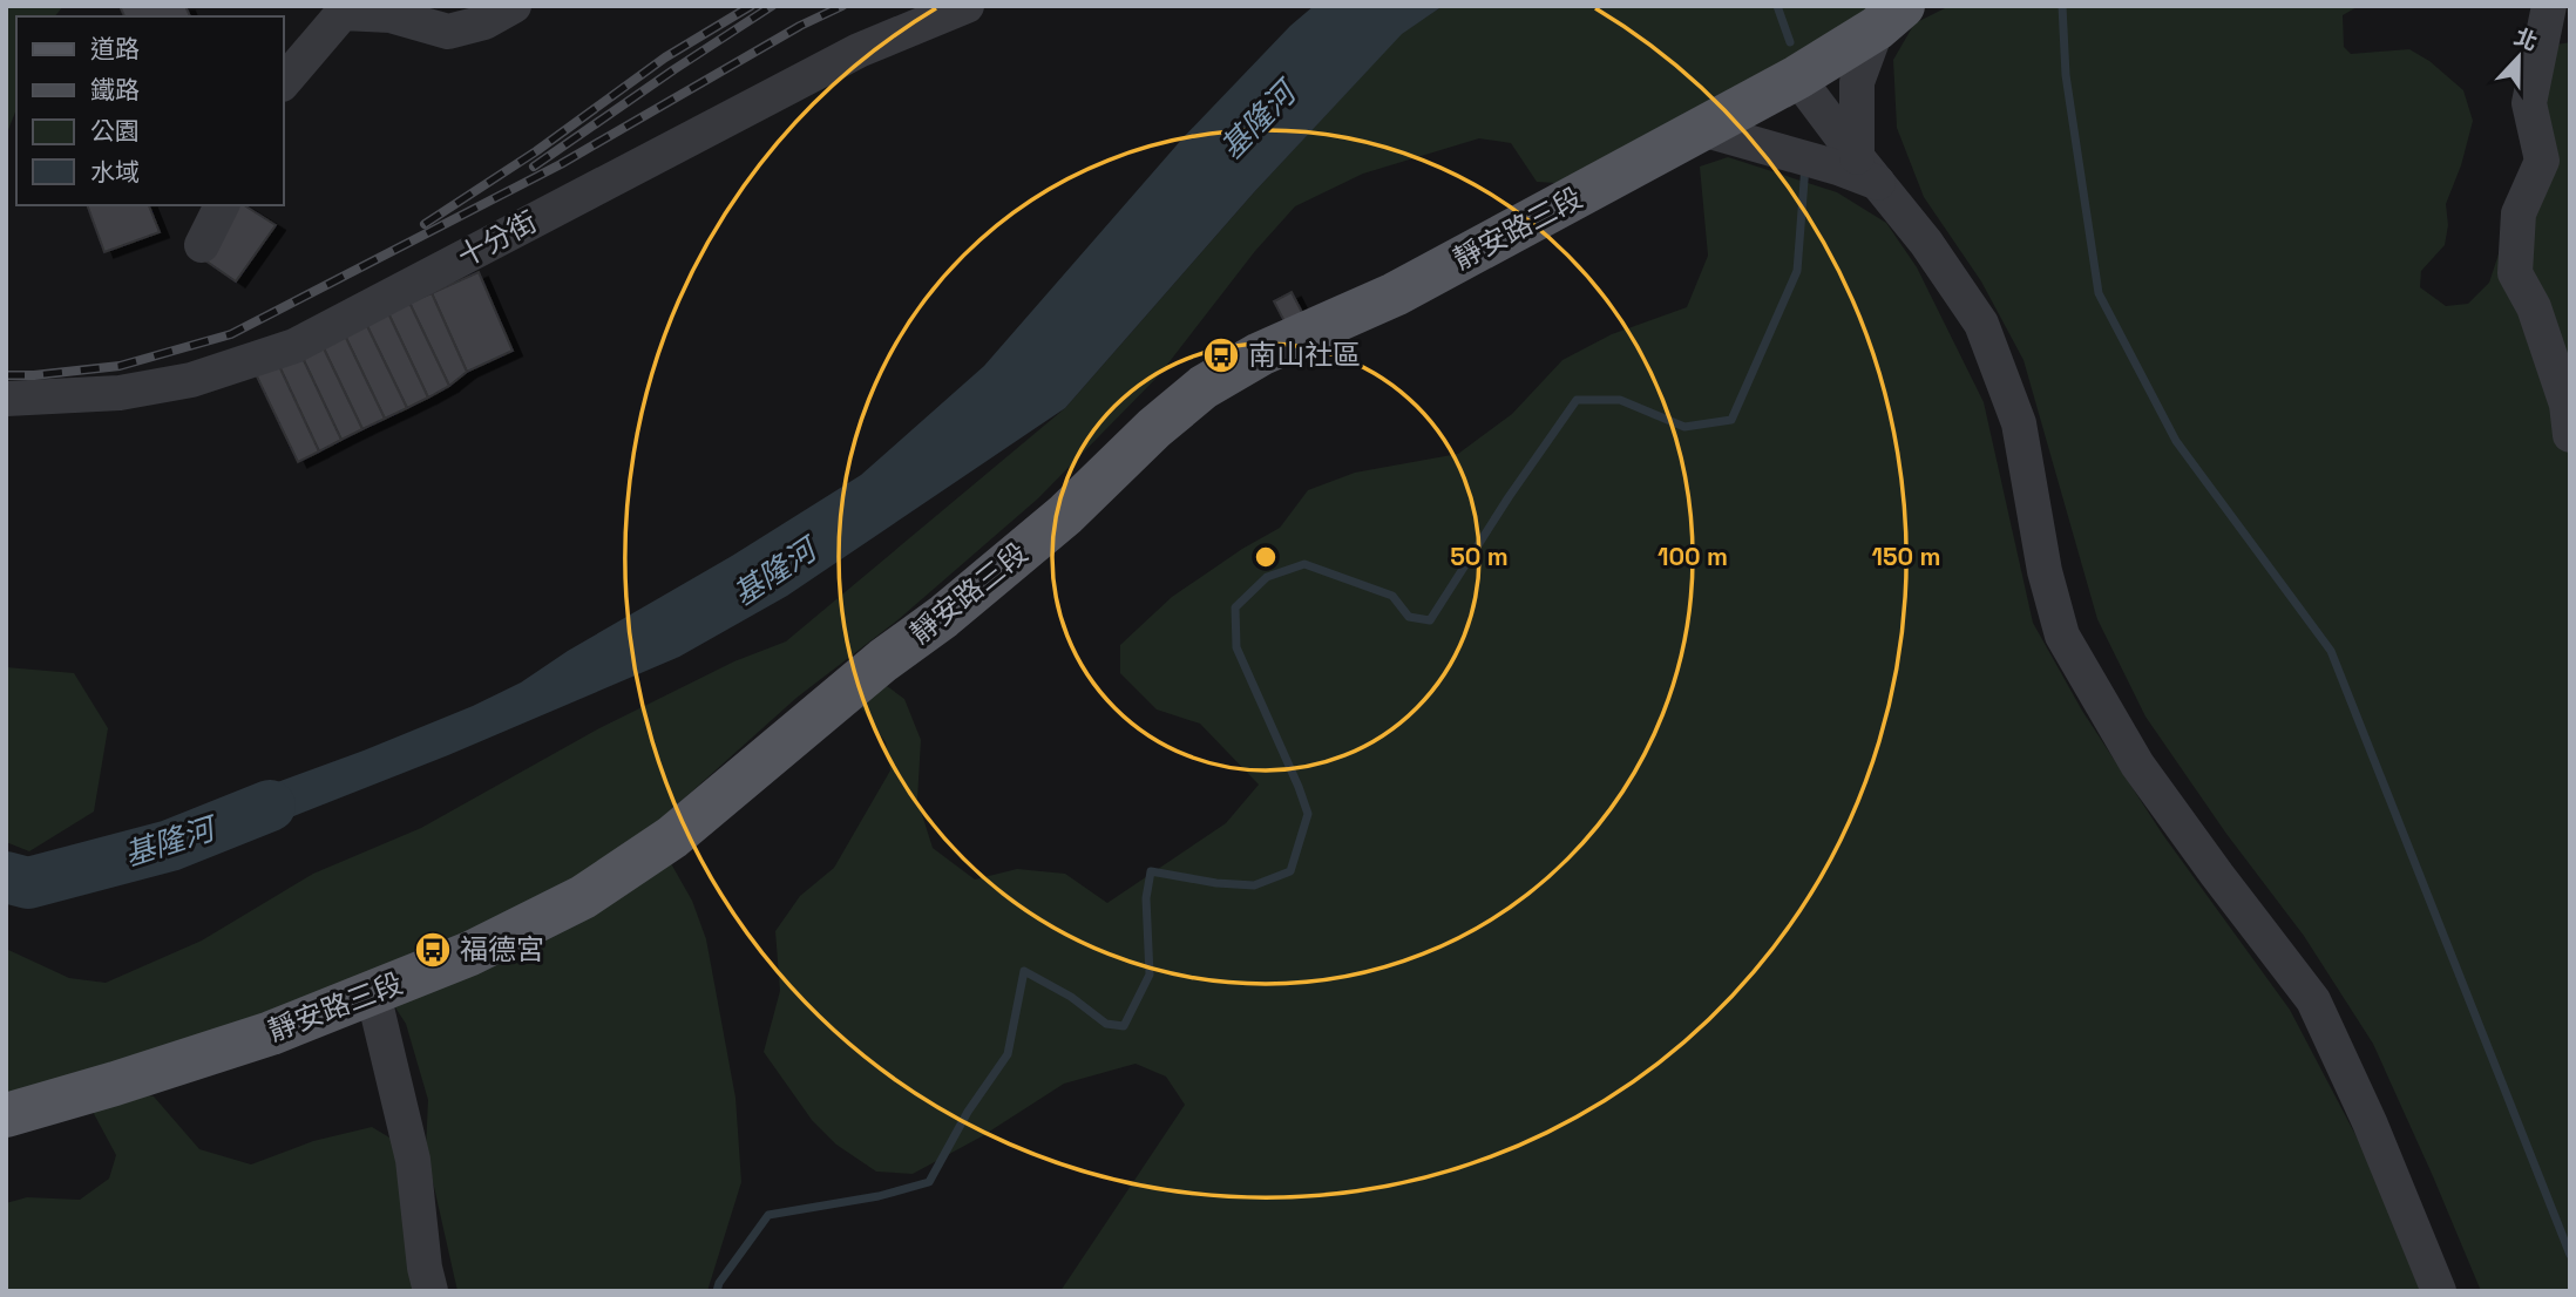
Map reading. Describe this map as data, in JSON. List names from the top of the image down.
{
  "streets": {
    "main road": ["靜安路三段"],
    "street": ["十分街"]
  },
  "water": ["基隆河"],
  "places": {
    "bus stop": ["南山社區", "福德宮"]
  },
  "legend": [
    "道路",
    "鐵路",
    "公園",
    "水域"
  ],
  "north": "top",
  "rings": ["50 m", "100 m", "150 m"]
}
